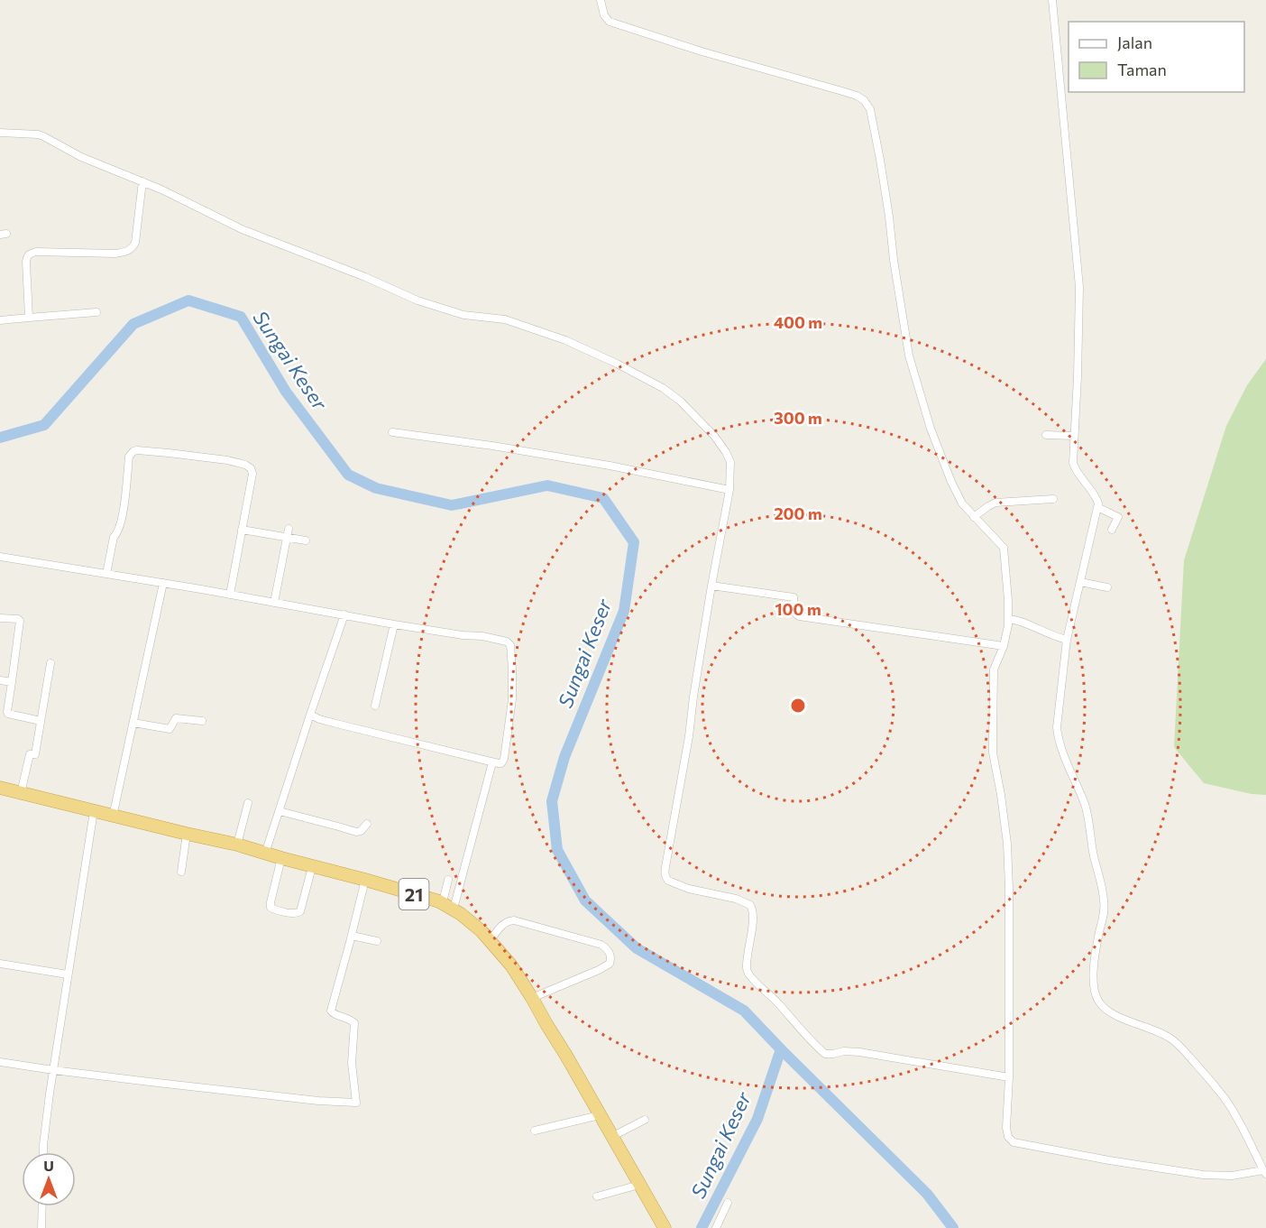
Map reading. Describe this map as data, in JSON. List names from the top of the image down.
{
  "streets": {
    "highway": ["21"]
  },
  "water": ["Sungai Keser"],
  "legend": ["Jalan", "Taman"],
  "north": "top",
  "rings": [
    "400 m",
    "300 m",
    "200 m",
    "100 m"
  ]
}
